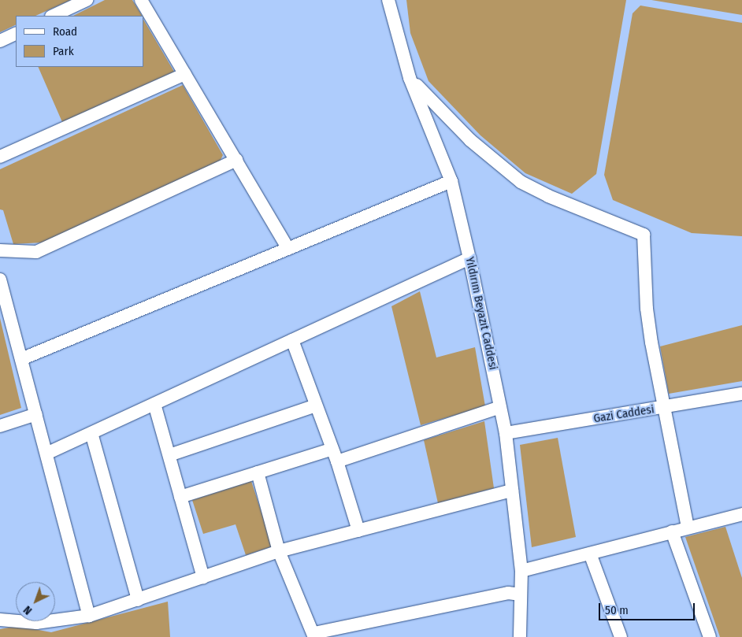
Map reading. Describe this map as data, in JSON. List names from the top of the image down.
{
  "streets": {
    "street": ["Yıldırım Beyazıt Caddesi", "Gazi Caddesi"]
  },
  "crossings": [
    ["Yıldırım Beyazıt Caddesi", "Gazi Caddesi"]
  ],
  "legend": ["Road", "Park"],
  "scale_bar": "50 m",
  "north": "bottom left"
}
